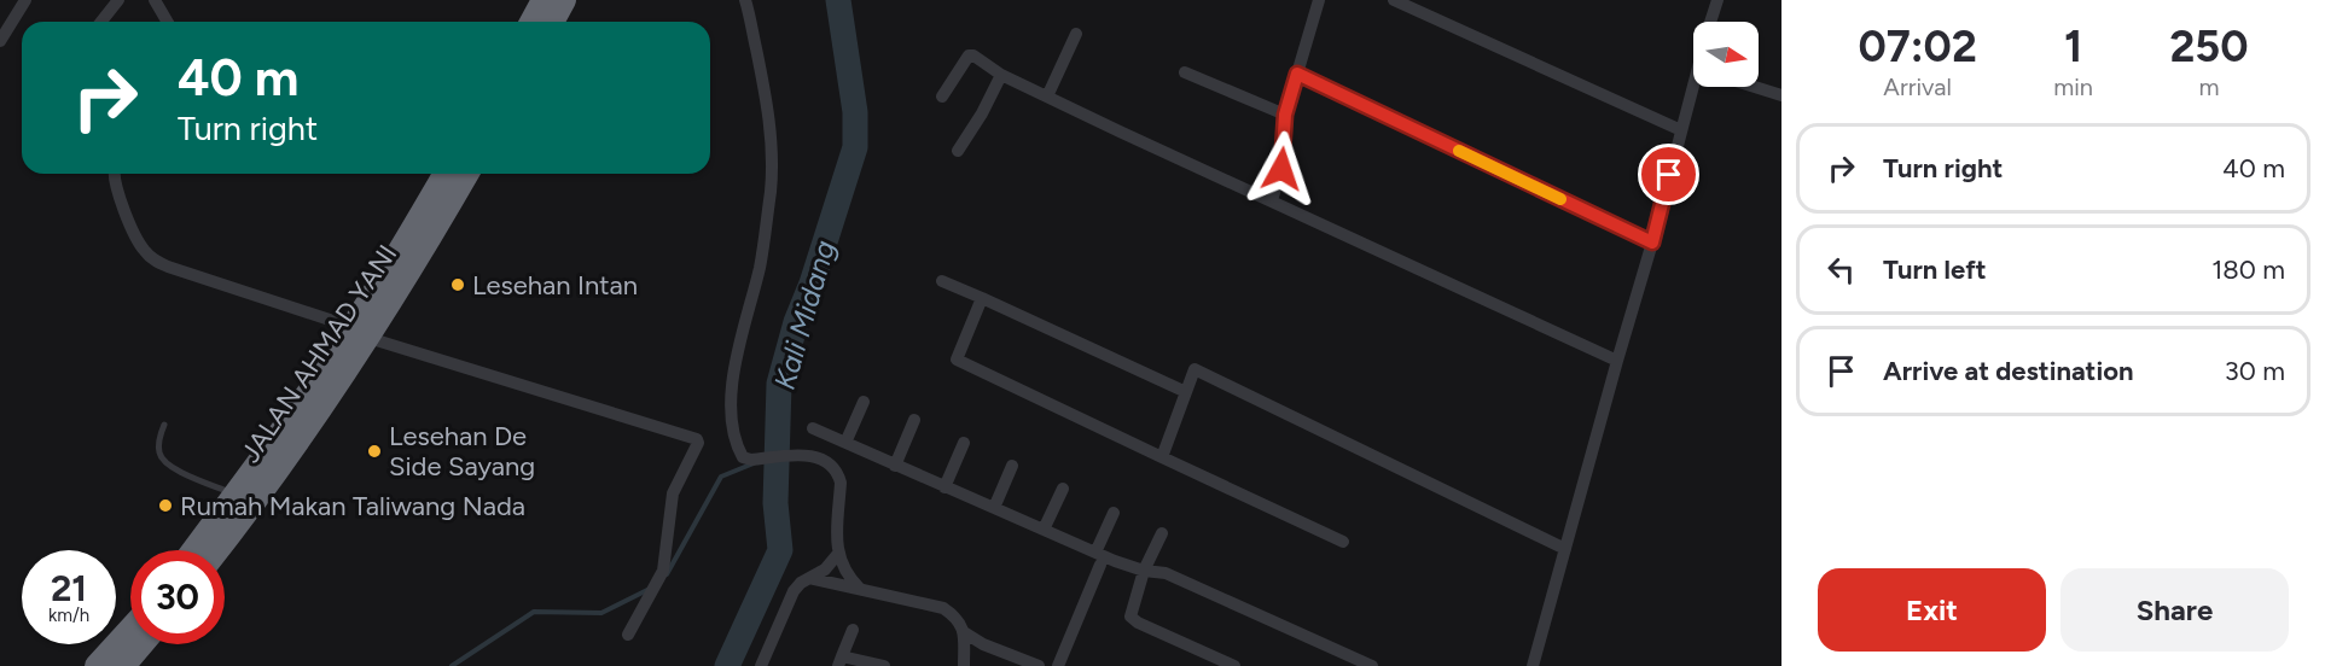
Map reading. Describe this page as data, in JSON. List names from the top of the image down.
{
  "streets": {
    "highway": ["JALAN AHMAD YANI"]
  },
  "water": ["Kali Midang"],
  "places": ["Lesehan Intan", "Lesehan De Side Sayang", "Rumah Makan Taliwang Nada"],
  "north": "right",
  "page": {
    "eta": [
      "07:02",
      "Arrival",
      "1",
      "min",
      "250",
      "m"
    ],
    "turn": ["40 m", "Turn right"],
    "list": [
      {
        "name": "Turn right",
        "value": "40 m"
      },
      {
        "name": "Turn left",
        "value": "180 m"
      },
      {
        "name": "Arrive at destination",
        "value": "30 m"
      }
    ],
    "speed": "21 km/h",
    "limit": "30",
    "buttons": ["Exit", "Share"]
  }
}
